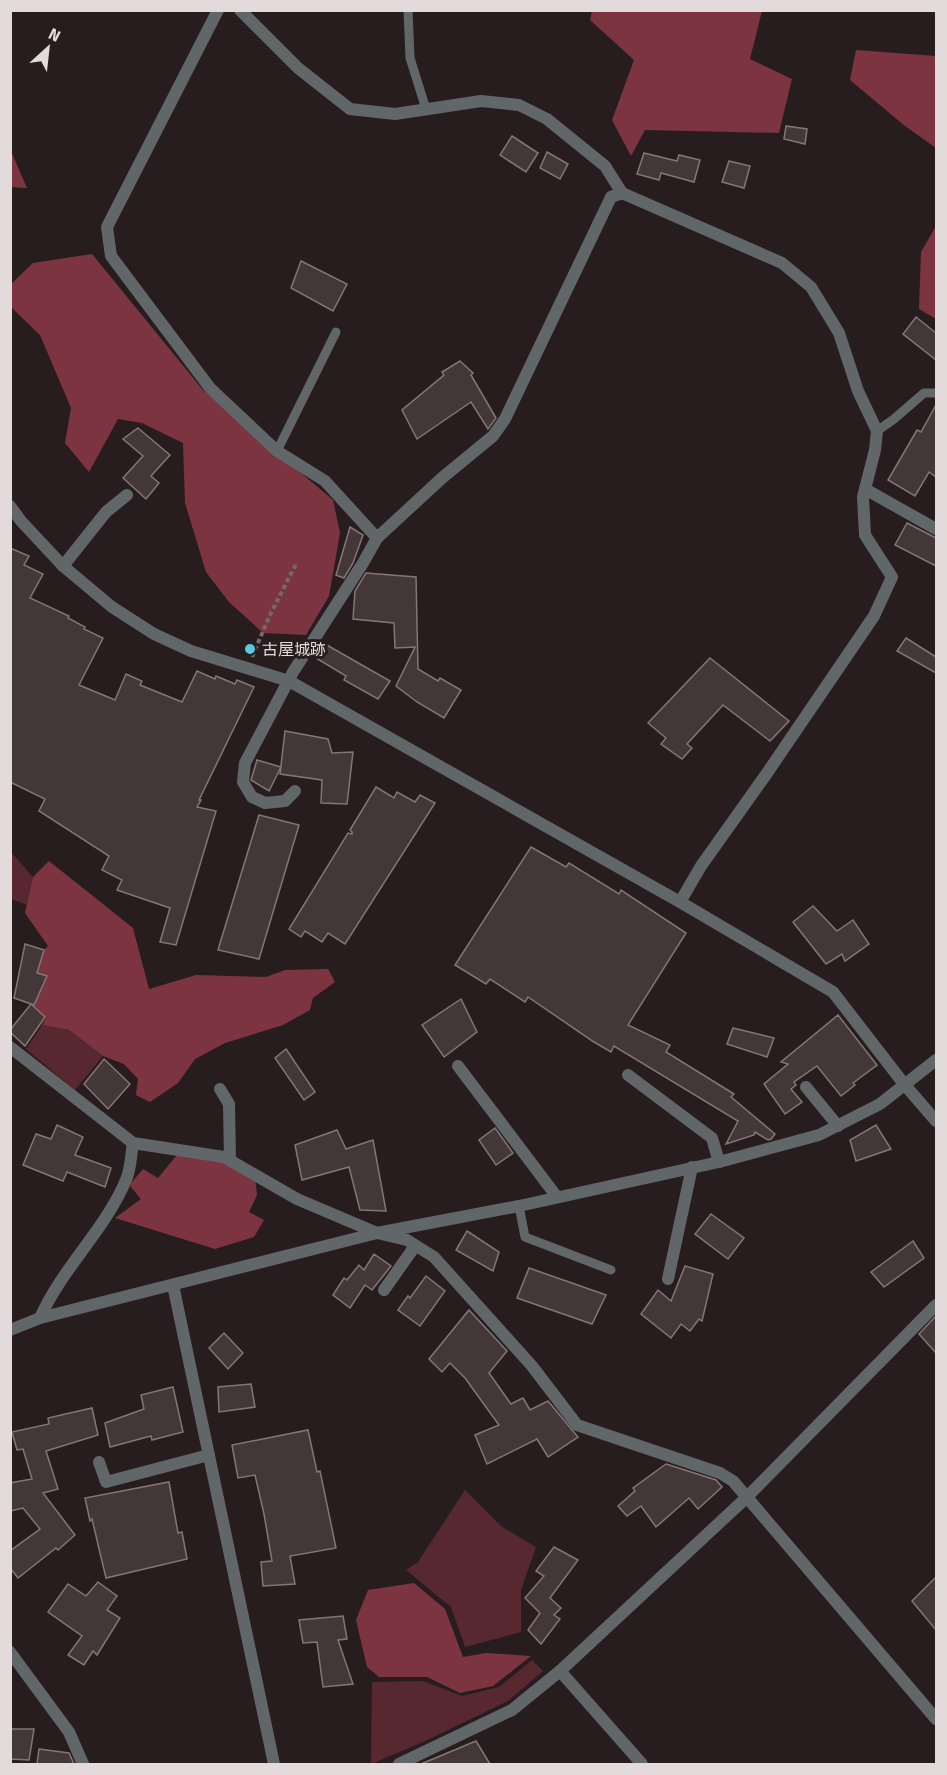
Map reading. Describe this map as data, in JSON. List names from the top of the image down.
{
  "places": ["古屋城跡"],
  "north": "top right"
}
